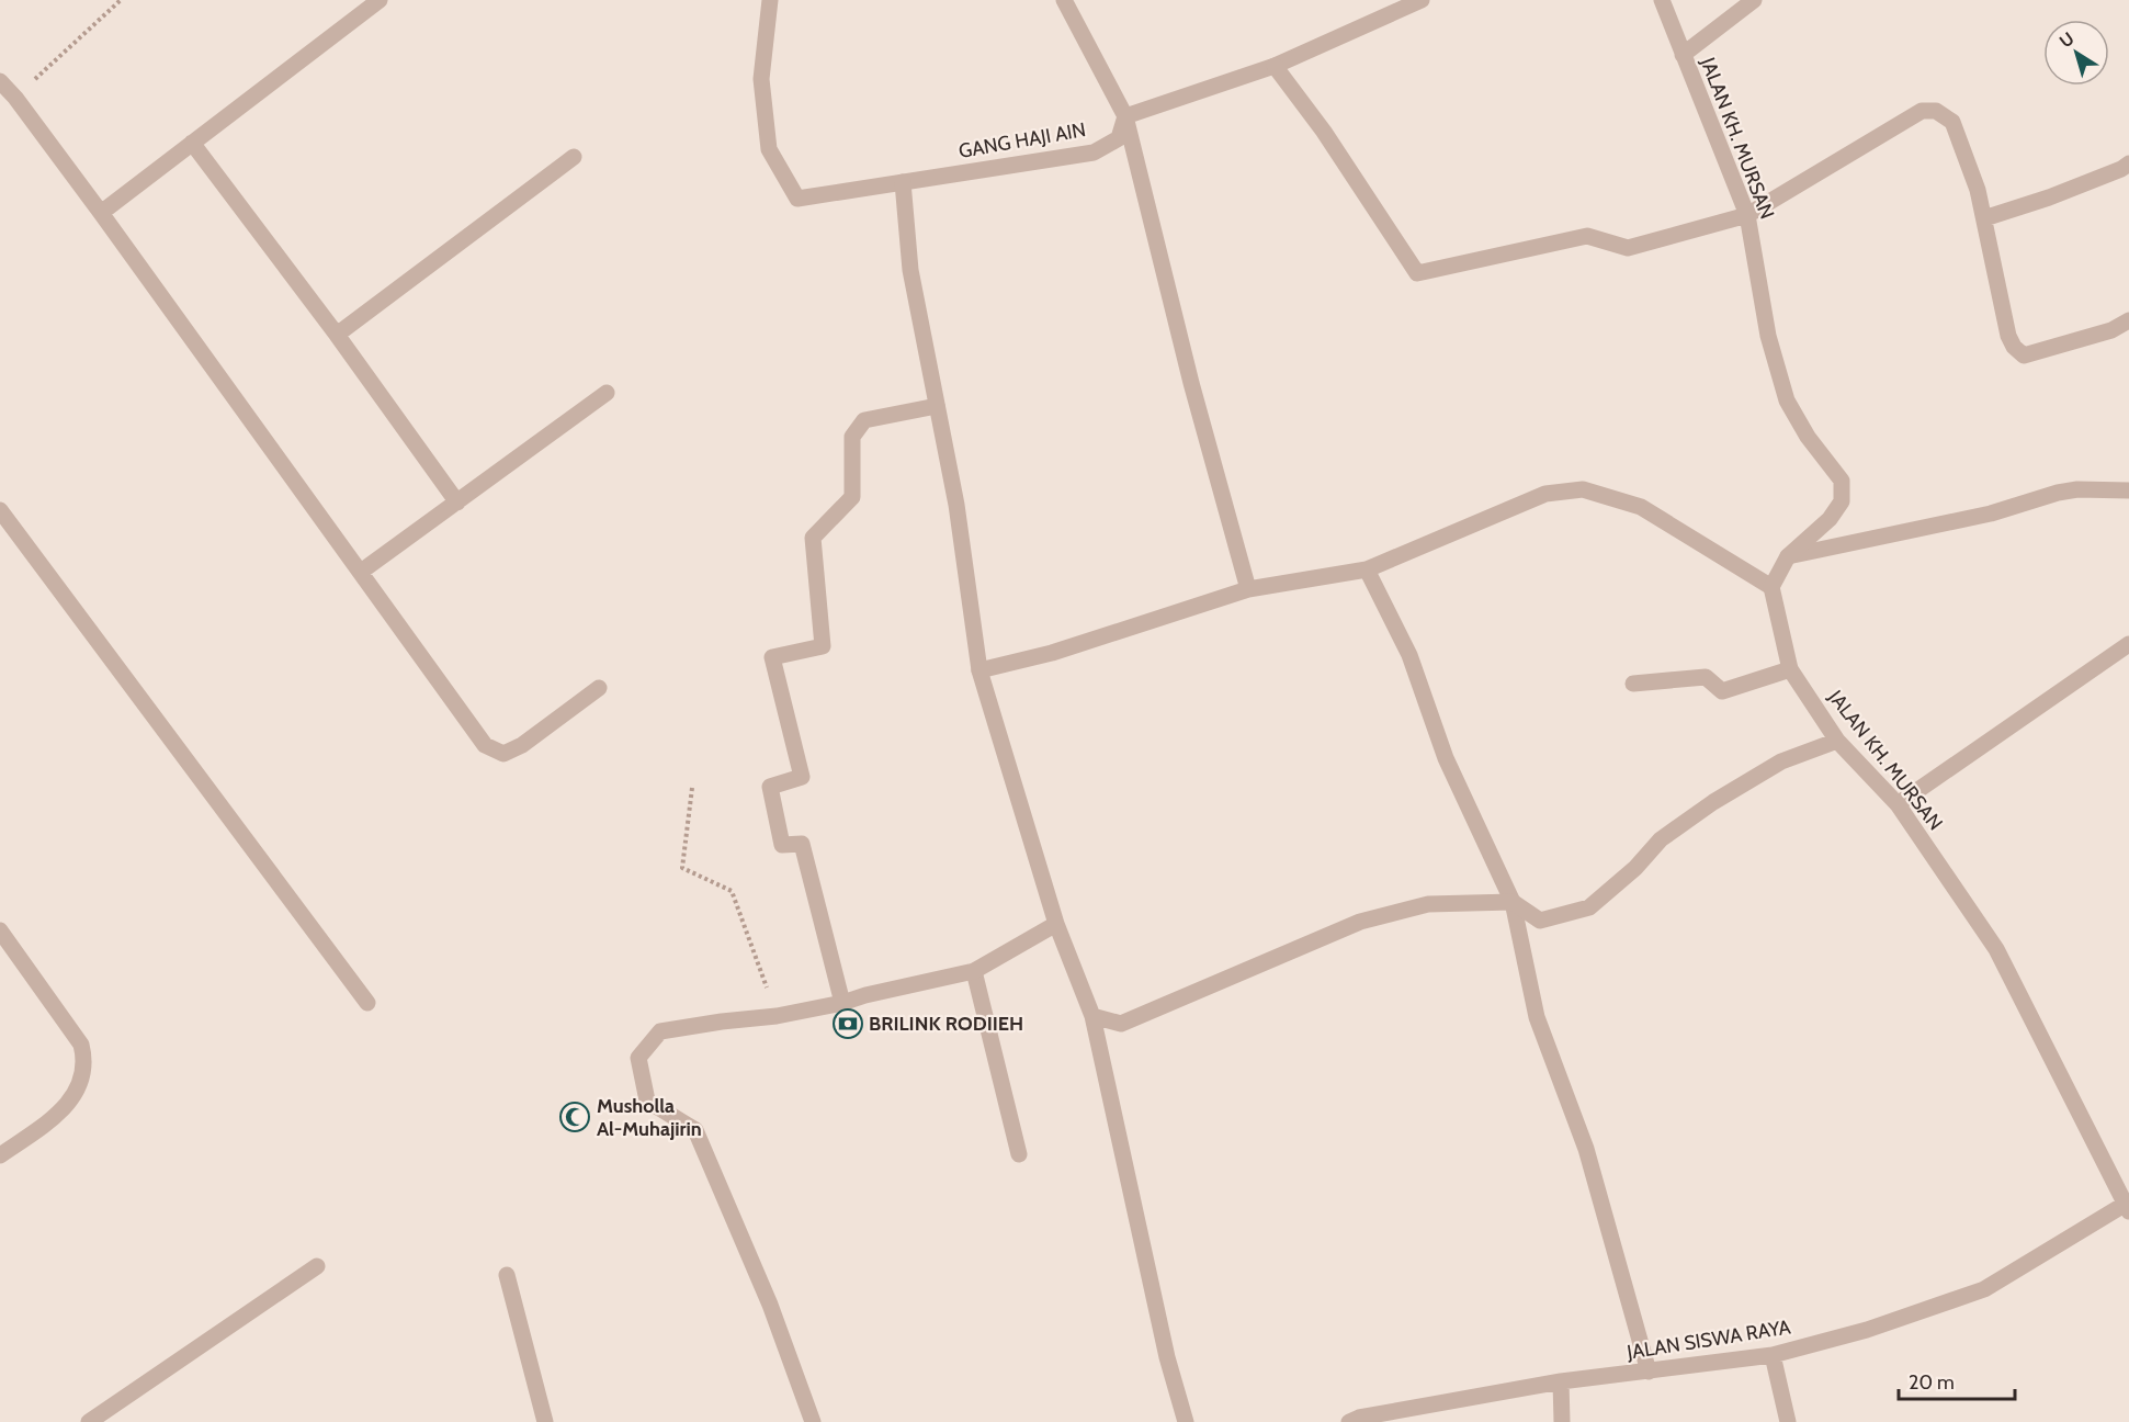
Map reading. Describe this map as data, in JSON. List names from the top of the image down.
{
  "streets": {
    "street": ["JALAN KH. MURSAN", "GANG HAJI AIN", "JALAN SISWA RAYA"]
  },
  "crossings": [
    ["JALAN KH. MURSAN", "JALAN SISWA RAYA"]
  ],
  "places": {
    "bank": ["BRILINK RODIIEH"],
    "mosque": ["Musholla Al-Muhajirin"]
  },
  "scale_bar": "20 m",
  "north": "top left"
}
